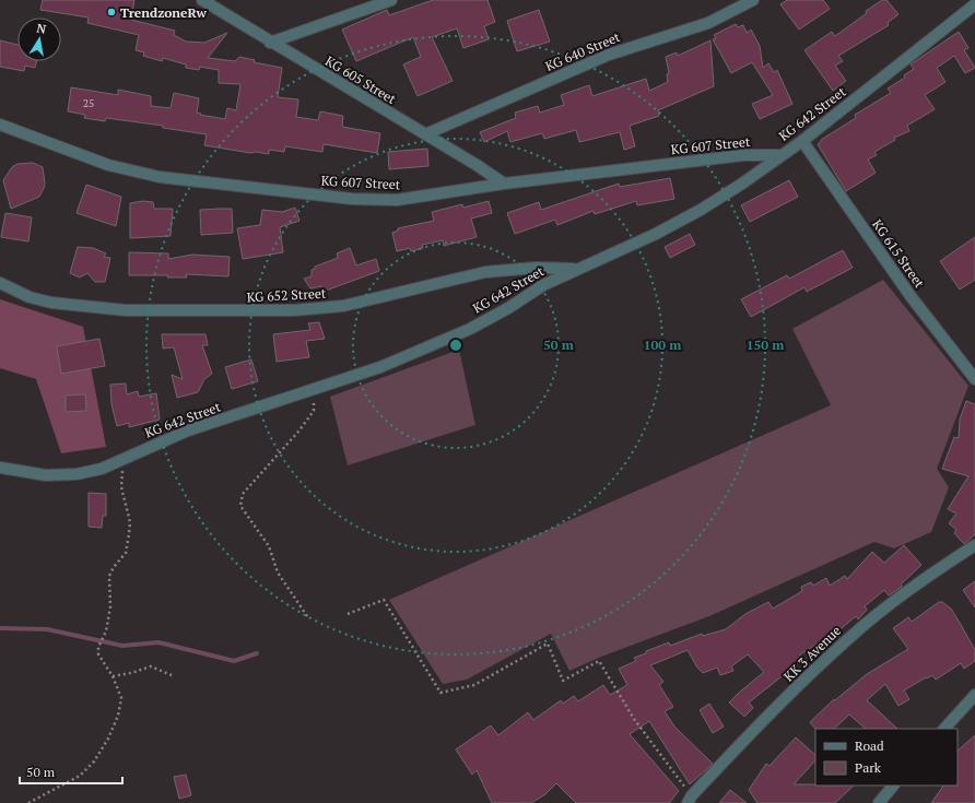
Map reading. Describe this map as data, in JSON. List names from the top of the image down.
{
  "streets": {
    "street": [
      "KG 640 Street",
      "KG 605 Street",
      "KG 642 Street",
      "KG 607 Street",
      "KG 615 Street",
      "KG 652 Street",
      "KK 3 Avenue"
    ]
  },
  "crossings": [
    ["KG 640 Street", "KG 605 Street"],
    ["KG 605 Street", "KG 607 Street"],
    ["KG 642 Street", "KG 607 Street"],
    ["KG 642 Street", "KG 615 Street"],
    ["KG 642 Street", "KG 652 Street"]
  ],
  "places": ["TrendzoneRw"],
  "house_numbers": ["25"],
  "legend": ["Road", "Park"],
  "scale_bar": "50 m",
  "north": "top",
  "rings": ["50 m", "100 m", "150 m"]
}
